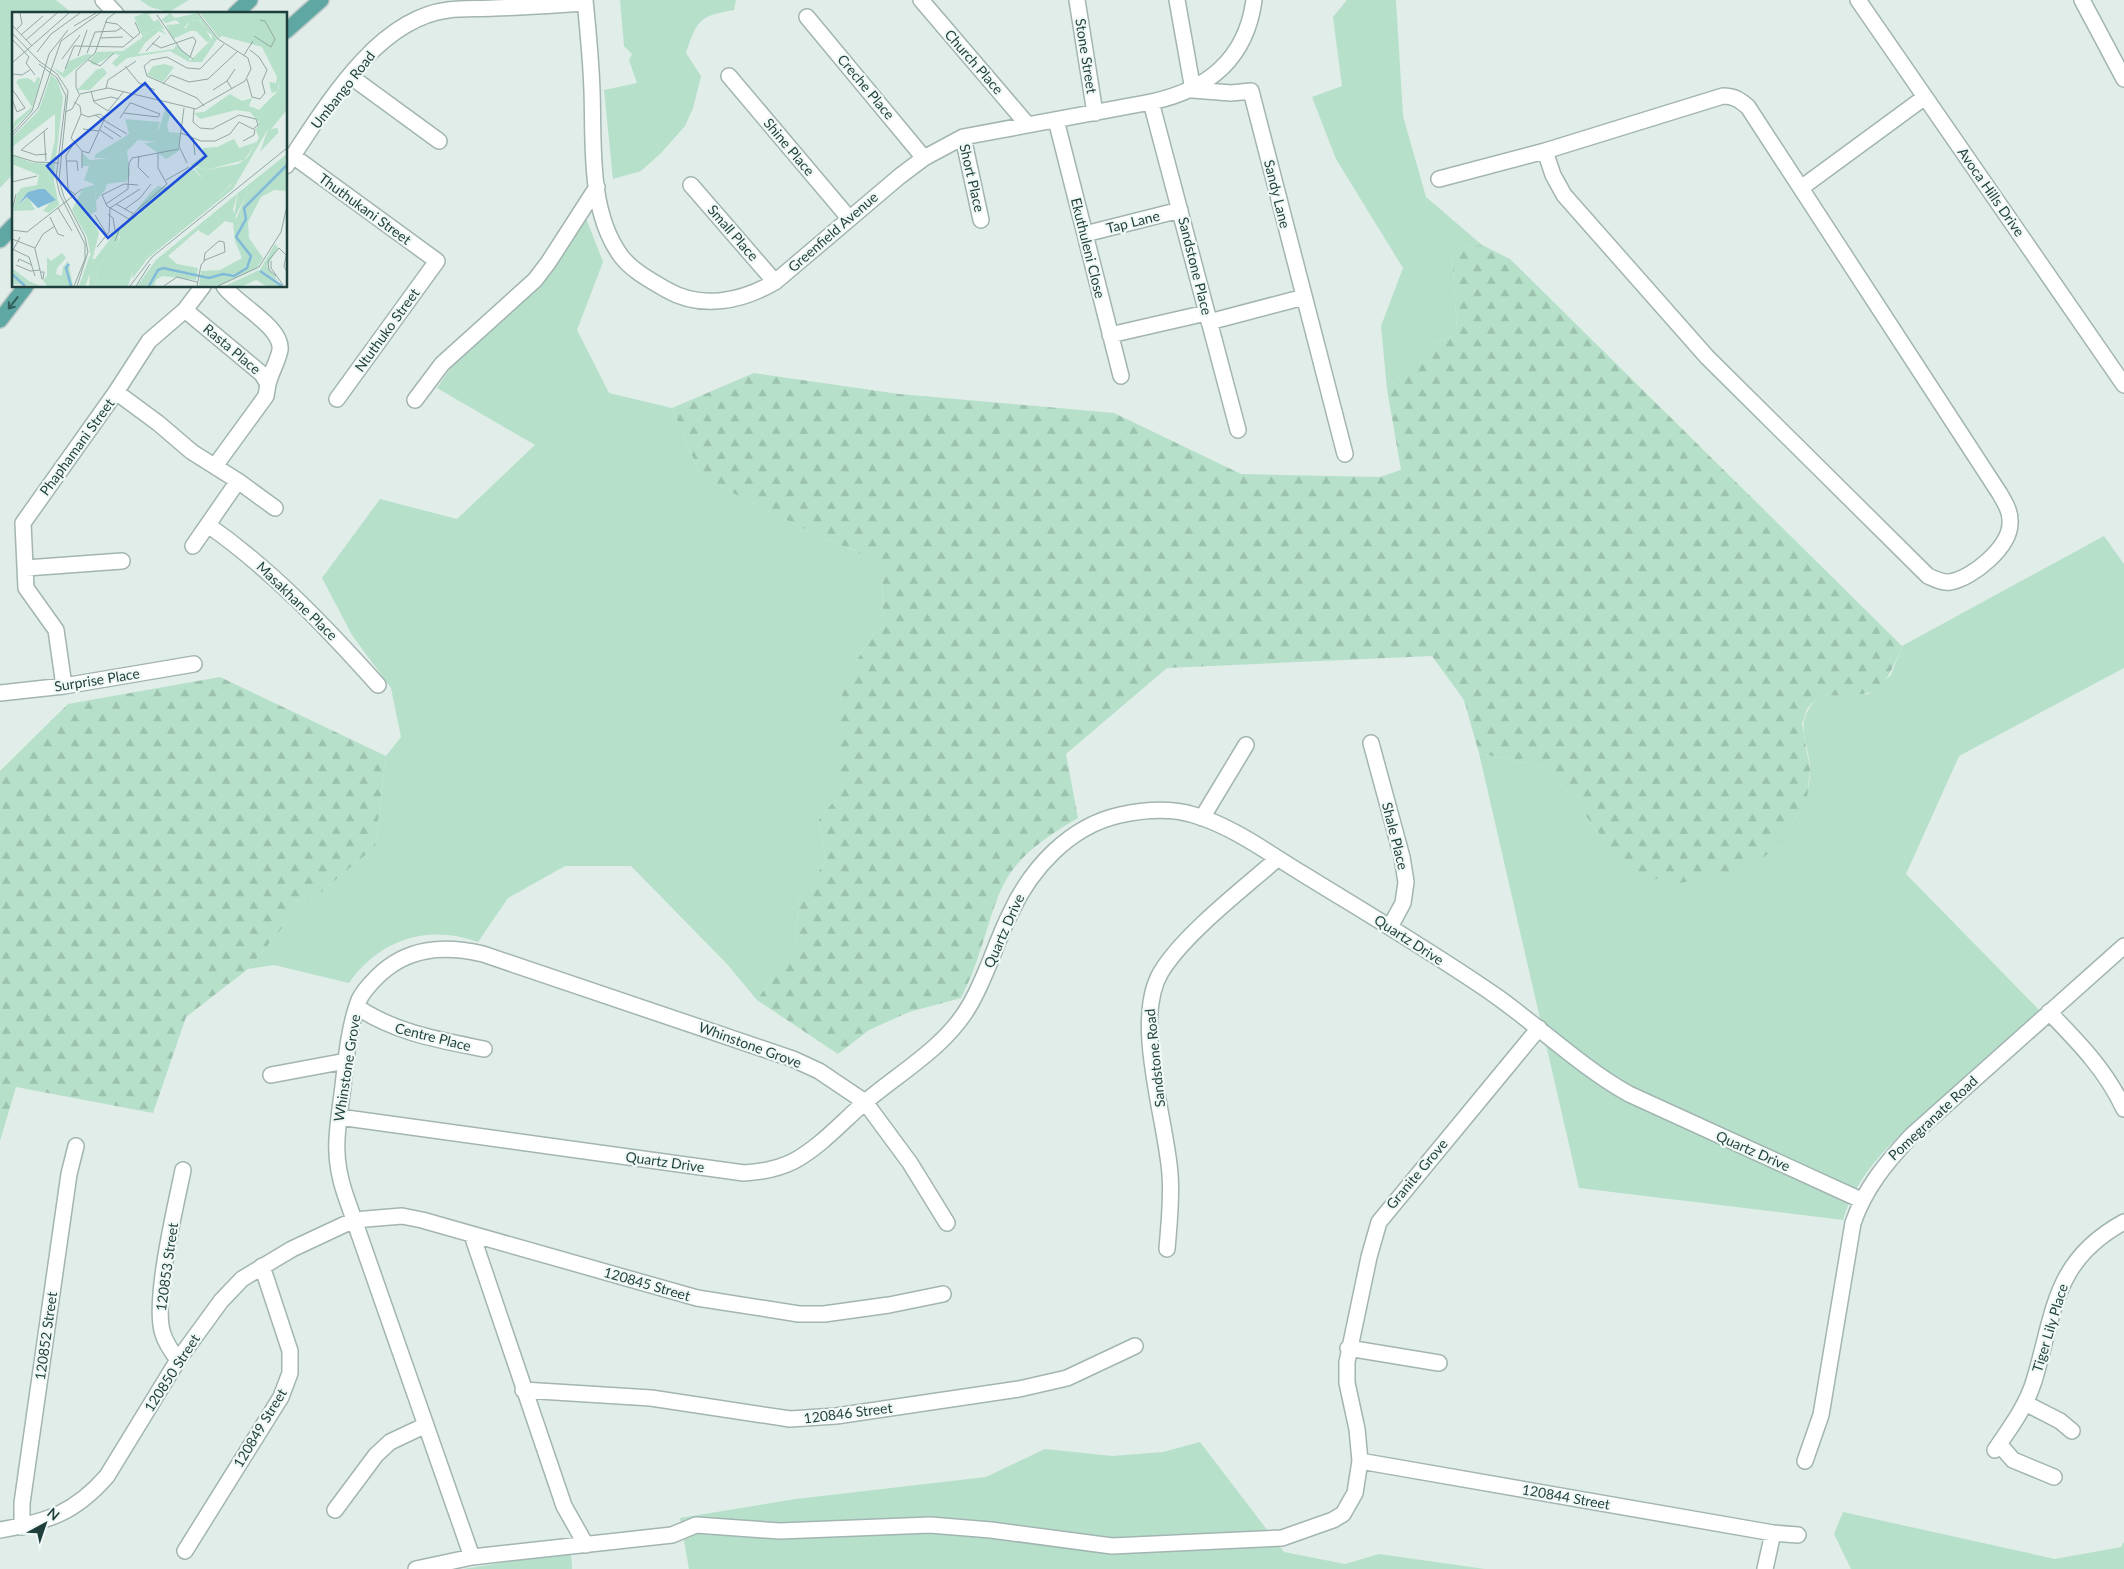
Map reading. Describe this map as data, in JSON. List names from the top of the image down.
{
  "streets": {
    "street": [
      "Stone Street",
      "Church Place",
      "Creche Place",
      "Umbango Road",
      "Shine Place",
      "Short Place",
      "Avoca Hills Drive",
      "Sandy Lane",
      "Thuthukani Street",
      "Tap Lane",
      "Greenfield Avenue",
      "Small Place",
      "Ekuthuleni Close",
      "Sandstone Place",
      "Ntuthuko Street",
      "Rasta Place",
      "Phaphamani Street",
      "Masakhane Place",
      "Surprise Place",
      "Shale Place",
      "Quartz Drive",
      "Centre Place",
      "Whinstone Grove",
      "Sandstone Road",
      "Pomegranate Road",
      "Granite Grove",
      "120853 Street",
      "120845 Street",
      "Tiger Lily Place",
      "120852 Street",
      "120850 Street",
      "120846 Street",
      "120849 Street",
      "120844 Street"
    ]
  },
  "crossings": [
    ["Stone Street", "Greenfield Avenue"],
    ["Church Place", "Greenfield Avenue"],
    ["Creche Place", "Greenfield Avenue"],
    ["Umbango Road", "Thuthukani Street"],
    ["Umbango Road", "Greenfield Avenue"],
    ["Shine Place", "Greenfield Avenue"],
    ["Short Place", "Greenfield Avenue"],
    ["Sandy Lane", "Greenfield Avenue"],
    ["Thuthukani Street", "Ntuthuko Street"],
    ["Tap Lane", "Ekuthuleni Close"],
    ["Tap Lane", "Sandstone Place"],
    ["Greenfield Avenue", "Small Place"],
    ["Greenfield Avenue", "Ekuthuleni Close"],
    ["Greenfield Avenue", "Sandstone Place"],
    ["Rasta Place", "Phaphamani Street"],
    ["Phaphamani Street", "Surprise Place"],
    ["Shale Place", "Quartz Drive"],
    ["Quartz Drive", "Whinstone Grove"],
    ["Quartz Drive", "Sandstone Road"],
    ["Quartz Drive", "Pomegranate Road"],
    ["Quartz Drive", "Granite Grove"],
    ["Centre Place", "Whinstone Grove"],
    ["Whinstone Grove", "120845 Street"],
    ["Whinstone Grove", "120850 Street"],
    ["Granite Grove", "120844 Street"],
    ["120853 Street", "120850 Street"],
    ["120845 Street", "120850 Street"],
    ["120852 Street", "120850 Street"],
    ["120850 Street", "120849 Street"]
  ],
  "north": "top right"
}
